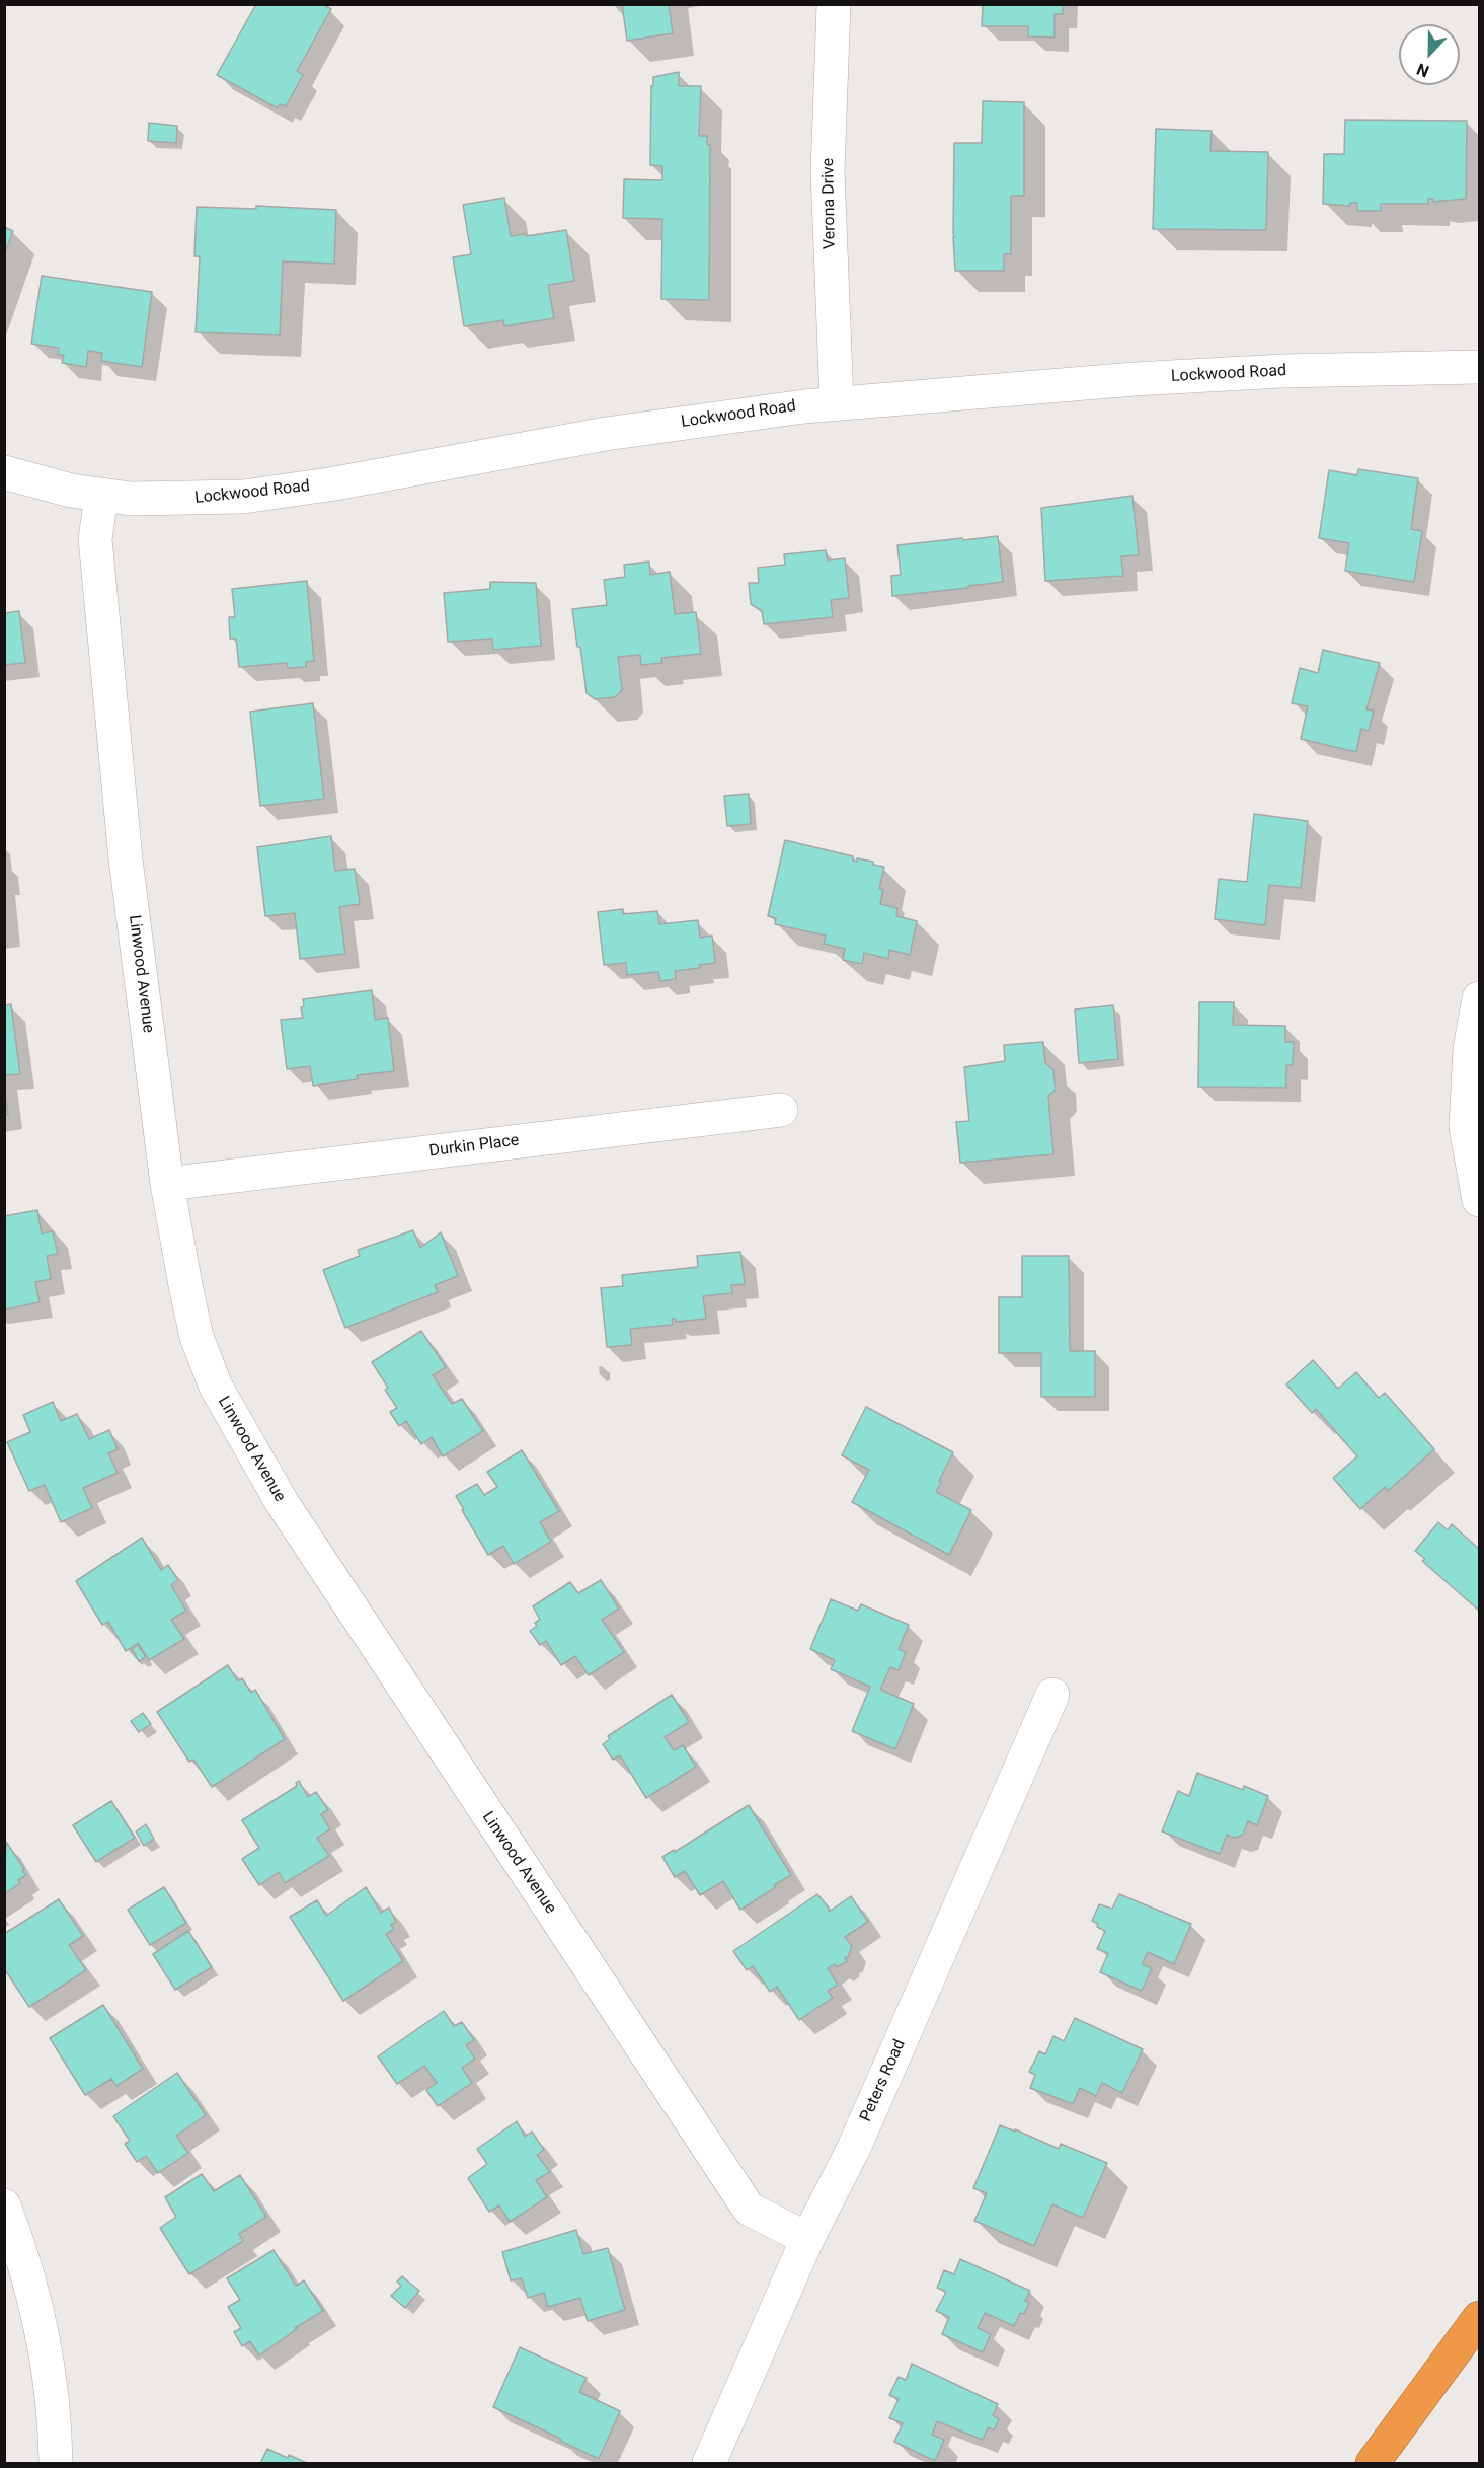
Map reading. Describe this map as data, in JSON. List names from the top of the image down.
{
  "streets": {
    "street": [
      "Verona Drive",
      "Lockwood Road",
      "Linwood Avenue",
      "Durkin Place",
      "Peters Road"
    ]
  },
  "crossings": [
    ["Verona Drive", "Lockwood Road"],
    ["Lockwood Road", "Linwood Avenue"],
    ["Linwood Avenue", "Durkin Place"],
    ["Linwood Avenue", "Peters Road"]
  ],
  "north": "bottom"
}
